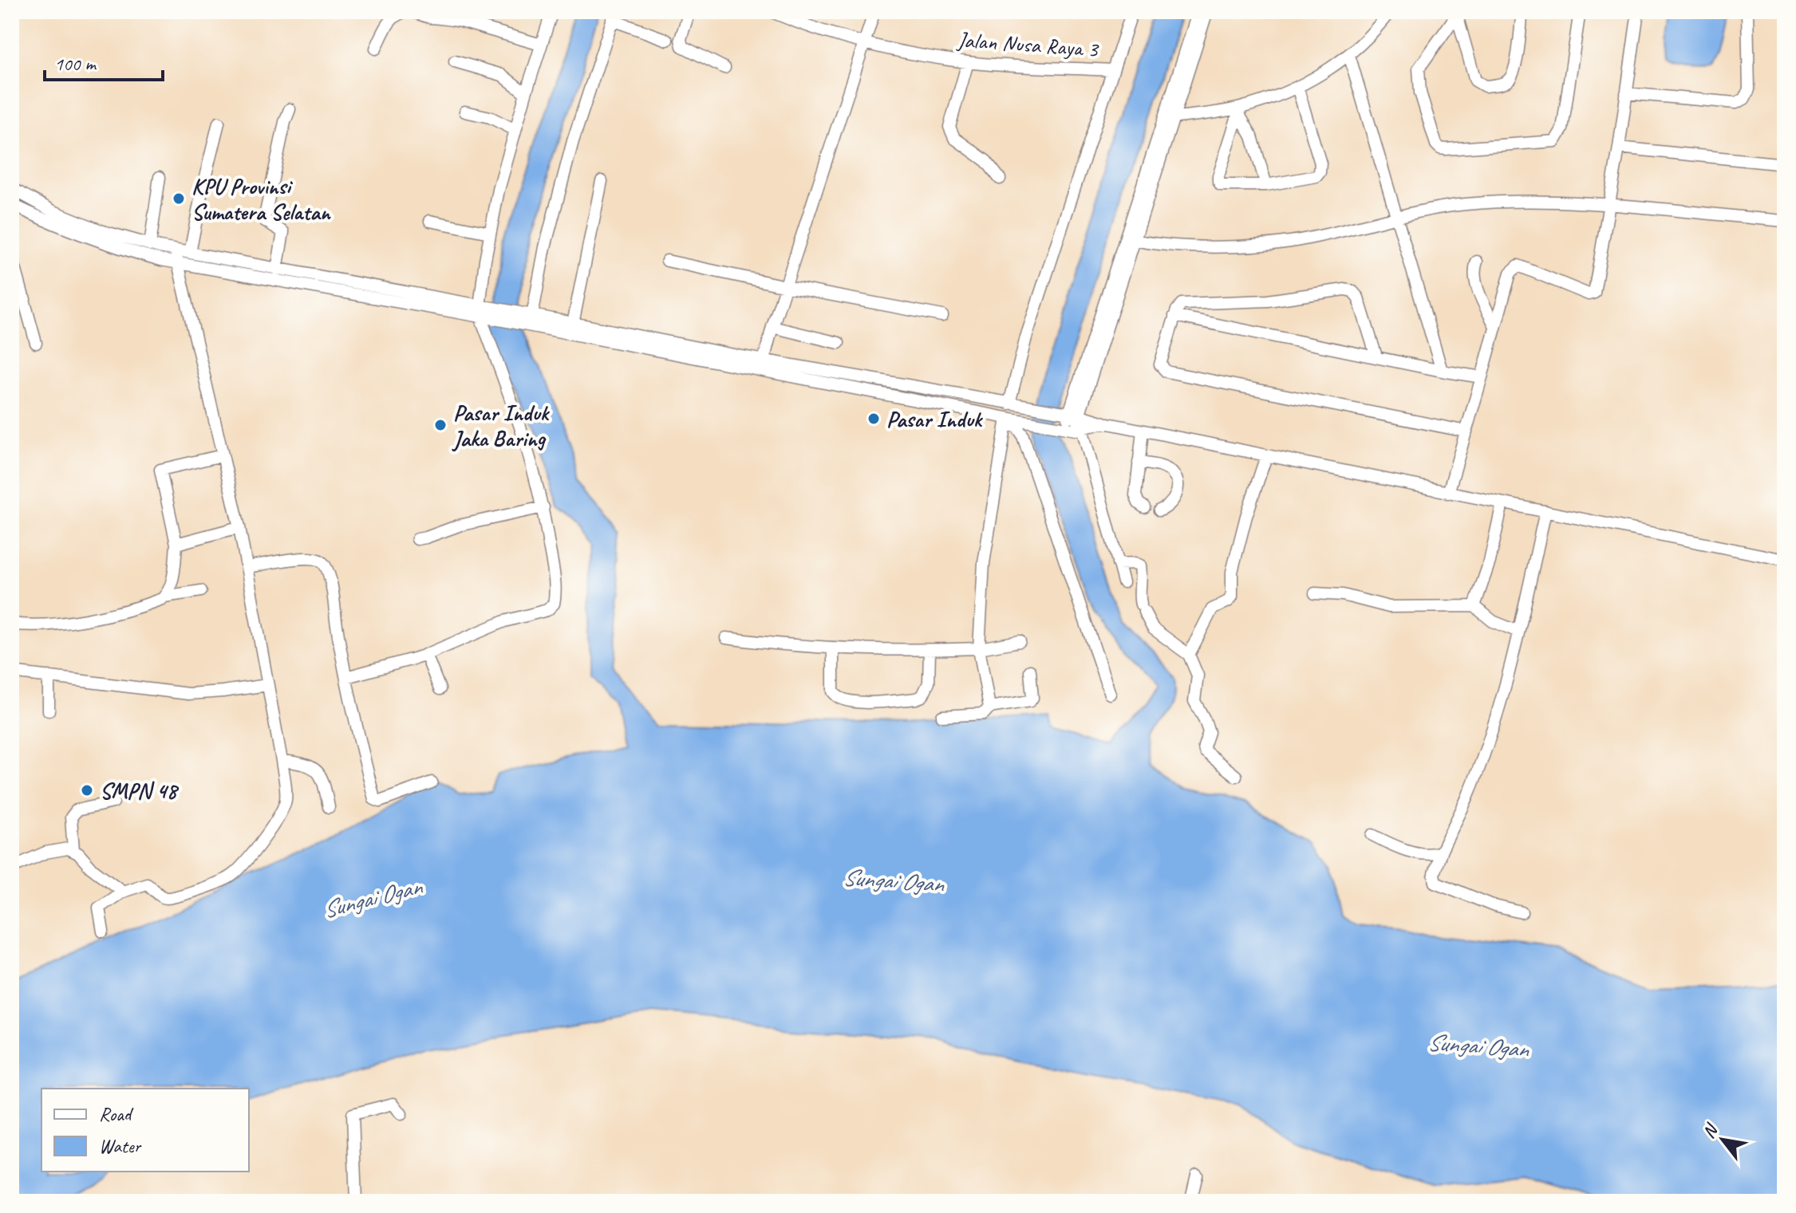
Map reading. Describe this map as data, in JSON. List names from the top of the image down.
{
  "streets": {
    "street": ["Jalan Nusa Raya 3"]
  },
  "water": ["Sungai Ogan"],
  "places": [
    "KPU Provinsi Sumatera Selatan",
    "Pasar Induk",
    "Pasar Induk Jaka Baring",
    "SMPN 48"
  ],
  "legend": ["Road", "Water"],
  "scale_bar": "100 m",
  "north": "top left"
}
